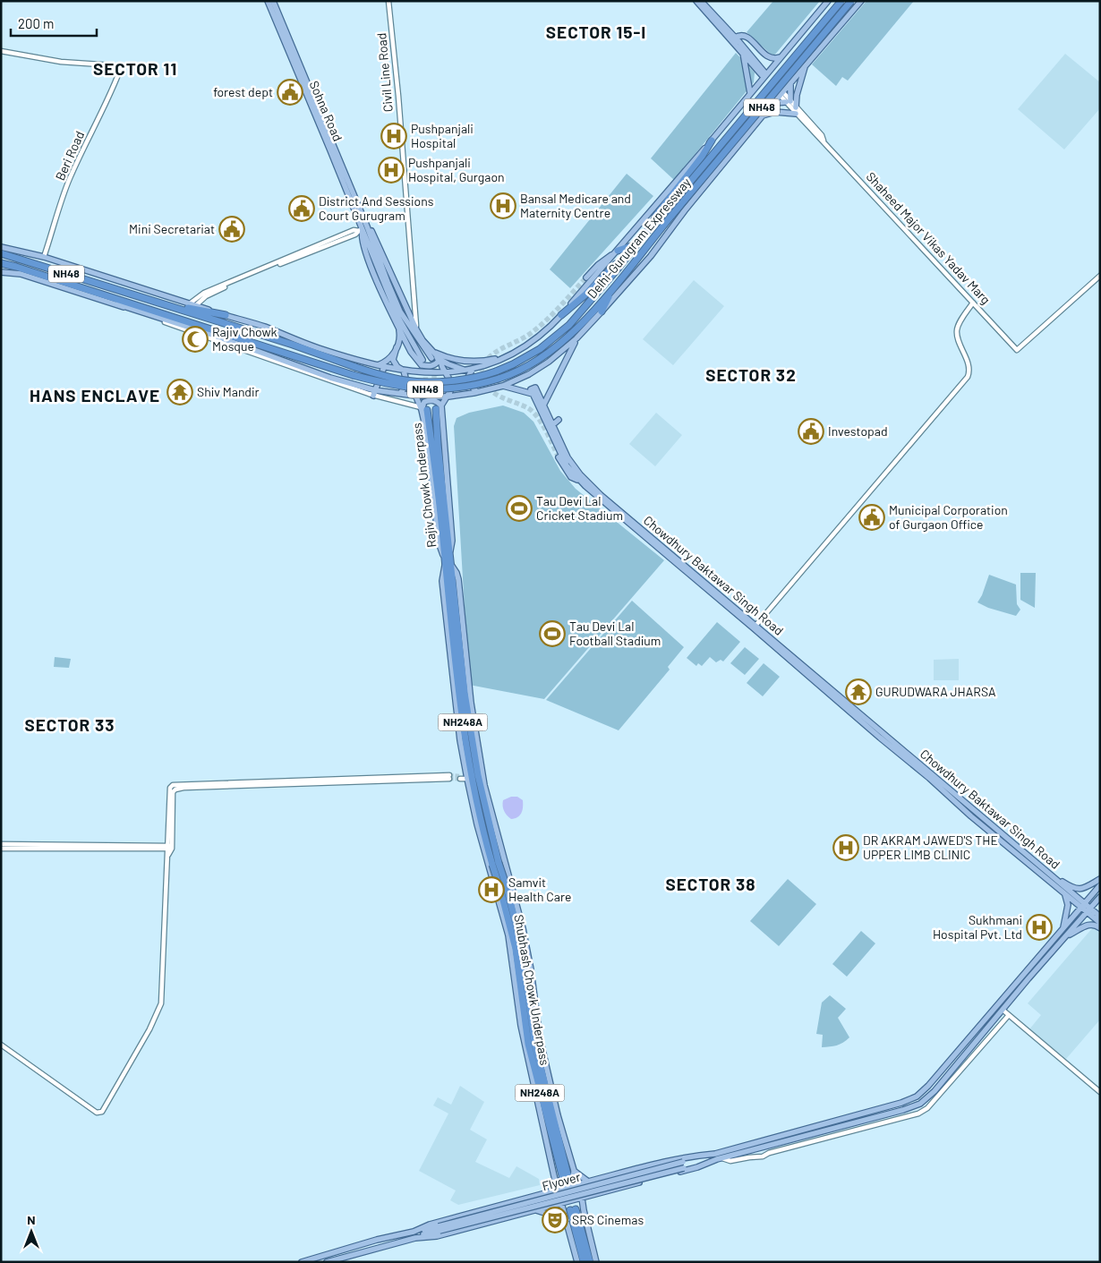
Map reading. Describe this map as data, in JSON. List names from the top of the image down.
{
  "streets": {
    "highway": [
      "NH48",
      "Delhi-Gurugram Expressway",
      "Rajiv Chowk Underpass",
      "NH248A",
      "Shubhash Chowk Underpass"
    ],
    "main road": [
      "Sohna Road",
      "Shaheed Major Vikas Yadav Marg",
      "Chowdhury Baktawar Singh Road",
      "Flyover"
    ],
    "street": ["Civil Line Road", "Beri Road"]
  },
  "crossings": [
    ["Rajiv Chowk Underpass", "NH248A"],
    ["NH248A", "Shubhash Chowk Underpass"]
  ],
  "districts": [
    "SECTOR 15-I",
    "SECTOR 11",
    "SECTOR 32",
    "HANS ENCLAVE",
    "SECTOR 33",
    "SECTOR 38"
  ],
  "places": {
    "public building": [
      "forest dept",
      "District And Sessions Court Gurugram",
      "Mini Secretariat",
      "Investopad",
      "Municipal Corporation of Gurgaon Office"
    ],
    "hospital": [
      "Pushpanjali Hospital",
      "Pushpanjali Hospital, Gurgaon",
      "Bansal Medicare and Maternity Centre",
      "DR AKRAM JAWED'S THE UPPER LIMB CLINIC",
      "Samvit Health Care",
      "Sukhmani Hospital Pvt. Ltd"
    ],
    "mosque": ["Rajiv Chowk Mosque"],
    "temple": ["Shiv Mandir", "GURUDWARA JHARSA"],
    "sports": ["Tau Devi Lal Cricket Stadium", "Tau Devi Lal Football Stadium"],
    "theatre": ["SRS Cinemas"]
  },
  "scale_bar": "200 m",
  "north": "top"
}
